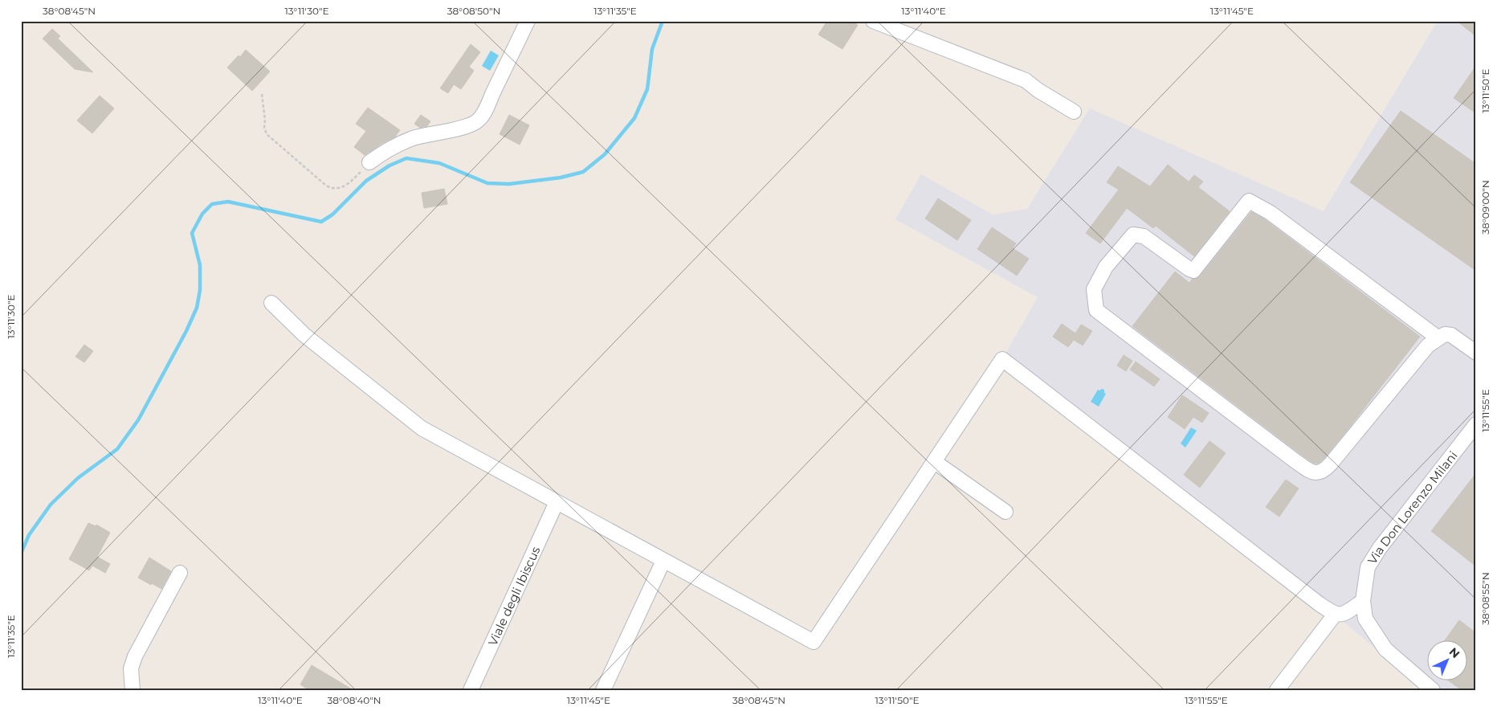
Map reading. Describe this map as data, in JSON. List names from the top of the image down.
{
  "streets": {
    "street": ["Via Don Lorenzo Milani", "Viale degli Ibiscus"]
  },
  "north": "top right",
  "coordinates": [
    "38°08'45\"N",
    "13°11'30\"E",
    "38°08'50\"N",
    "13°11'35\"E",
    "13°11'40\"E",
    "13°11'45\"E",
    "13°11'50\"E",
    "38°09'00\"N",
    "13°11'55\"E",
    "38°08'55\"N",
    "38°08'40\"N"
  ]
}
